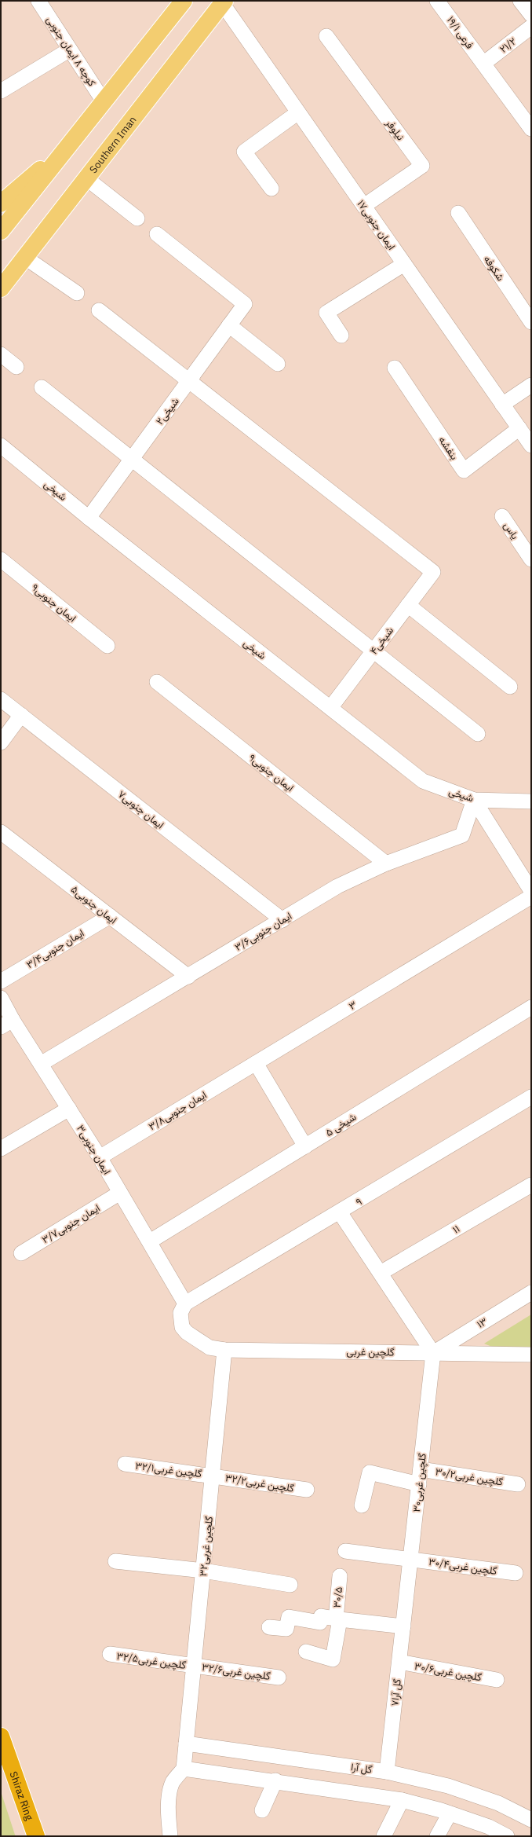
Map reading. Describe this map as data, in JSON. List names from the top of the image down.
{
  "streets": {
    "highway": ["Shiraz Ring"],
    "main road": ["Southern Iman"],
    "street": [
      "فرعی ۱۹/۱",
      "۲۱/۲",
      "کوچه ۸ ایمان جنوبی",
      "نیلوفر",
      "ایمان جنوبی۱۷",
      "شکوفه",
      "شیخی۲",
      "بنفشه",
      "شیخی",
      "یاس",
      "ایمان جنوبی۹",
      "شیخی۴",
      "ایمان جنوبی۷",
      "ایمان جنوبی۵",
      "ایمان جنوبی۳/۶",
      "ایمان جنوبی۳/۴",
      "۳",
      "ایمان جنوبی۳/۸",
      "شیخی ۵",
      "ایمان جنوبی۳",
      "۹",
      "ایمان جنوبی۳/۷",
      "۱۱",
      "۱۳",
      "گلچین غربی",
      "گلچین غربی۳۲/۱",
      "گلچین غربی۳۰/۲",
      "گلچین غربی۳۲/۲",
      "گلچین غربی۳۰",
      "گلچین غربی۳۲",
      "گلچین غربی۳۰/۴",
      "۳۰/۵",
      "گلچین غربی۳۲/۵",
      "گلچین غربی۳۲/۶",
      "گلچین غربی۳۰/۶",
      "گل آرا۷",
      "گل آرا"
    ]
  },
  "crossings": [
    ["فرعی ۱۹/۱", "۲۱/۲"],
    ["نیلوفر", "ایمان جنوبی۱۷"],
    ["Southern Iman", "ایمان جنوبی۱۷"],
    ["ایمان جنوبی۱۷", "بنفشه"],
    ["شیخی۲", "شیخی"],
    ["شیخی۲", "شیخی۴"],
    ["شیخی", "شیخی۴"],
    ["شیخی", "ایمان جنوبی۳/۶"],
    ["ایمان جنوبی۹", "ایمان جنوبی۳/۶"],
    ["ایمان جنوبی۷", "ایمان جنوبی۳/۶"],
    ["ایمان جنوبی۵", "ایمان جنوبی۳/۶"],
    ["ایمان جنوبی۵", "ایمان جنوبی۳/۴"],
    ["ایمان جنوبی۳/۶", "ایمان جنوبی۳"],
    ["۳", "ایمان جنوبی۳/۸"],
    ["ایمان جنوبی۳/۸", "ایمان جنوبی۳"],
    ["شیخی ۵", "ایمان جنوبی۳"],
    ["ایمان جنوبی۳", "۹"],
    ["ایمان جنوبی۳", "ایمان جنوبی۳/۷"],
    ["ایمان جنوبی۳", "گلچین غربی"],
    ["۹", "گلچین غربی"],
    ["۱۳", "گلچین غربی"],
    ["۱۳", "گلچین غربی۳۰"],
    ["گلچین غربی", "گلچین غربی۳۰"],
    ["گلچین غربی", "گلچین غربی۳۲"],
    ["گلچین غربی۳۲/۱", "گلچین غربی۳۲/۲"],
    ["گلچین غربی۳۲/۱", "گلچین غربی۳۲"],
    ["گلچین غربی۳۰/۲", "گلچین غربی۳۰"],
    ["گلچین غربی۳۲/۲", "گلچین غربی۳۲"],
    ["گلچین غربی۳۰", "گلچین غربی۳۰/۴"],
    ["گلچین غربی۳۰", "گل آرا۷"],
    ["گلچین غربی۳۲", "گلچین غربی۳۲/۵"],
    ["گلچین غربی۳۲", "گلچین غربی۳۲/۶"],
    ["گلچین غربی۳۲", "گل آرا"],
    ["گلچین غربی۳۲/۵", "گلچین غربی۳۲/۶"],
    ["گلچین غربی۳۰/۶", "گل آرا۷"],
    ["گل آرا۷", "گل آرا"]
  ]
}
